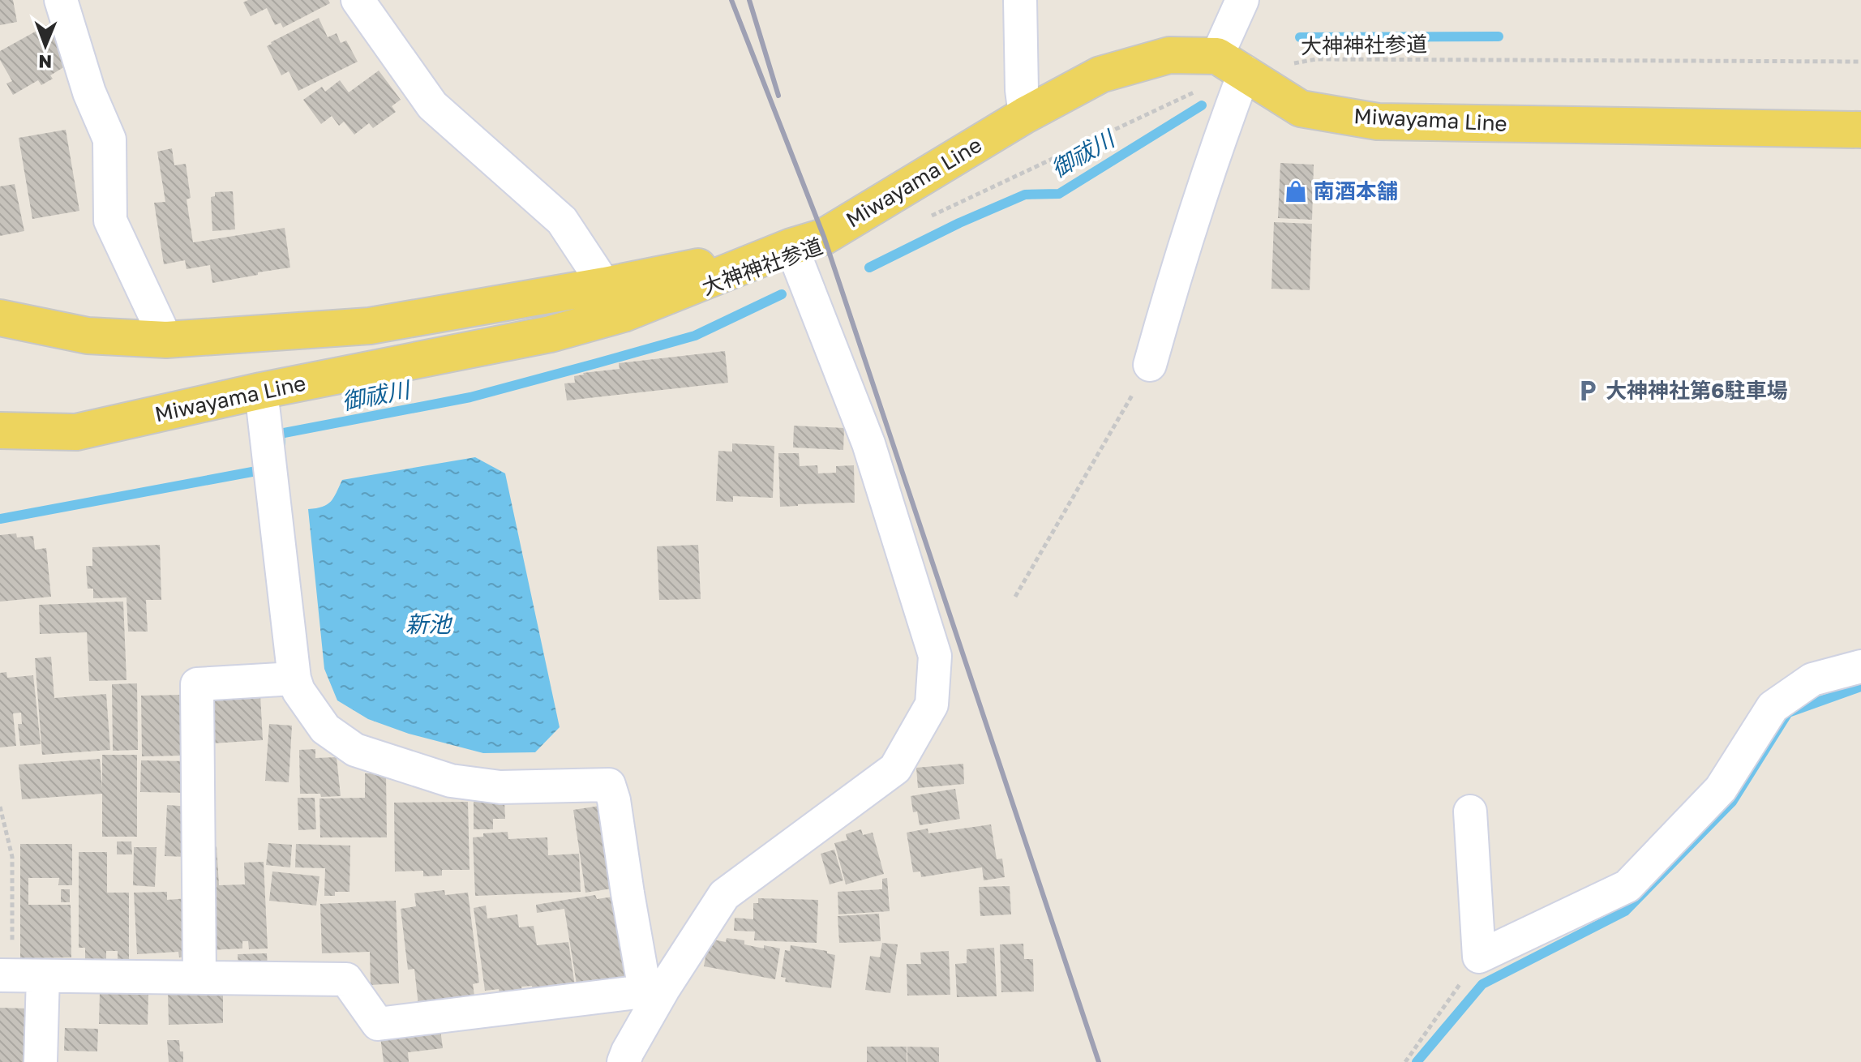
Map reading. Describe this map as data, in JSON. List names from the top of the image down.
{
  "streets": {
    "main road": ["Miwayama Line"],
    "path": ["大神神社参道"]
  },
  "crossings": [
    ["大神神社参道", "Miwayama Line"]
  ],
  "water": ["御祓川", "新池"],
  "places": {
    "shop": ["南酒本舗"],
    "parking": ["大神神社第6駐車場"]
  },
  "north": "bottom"
}
